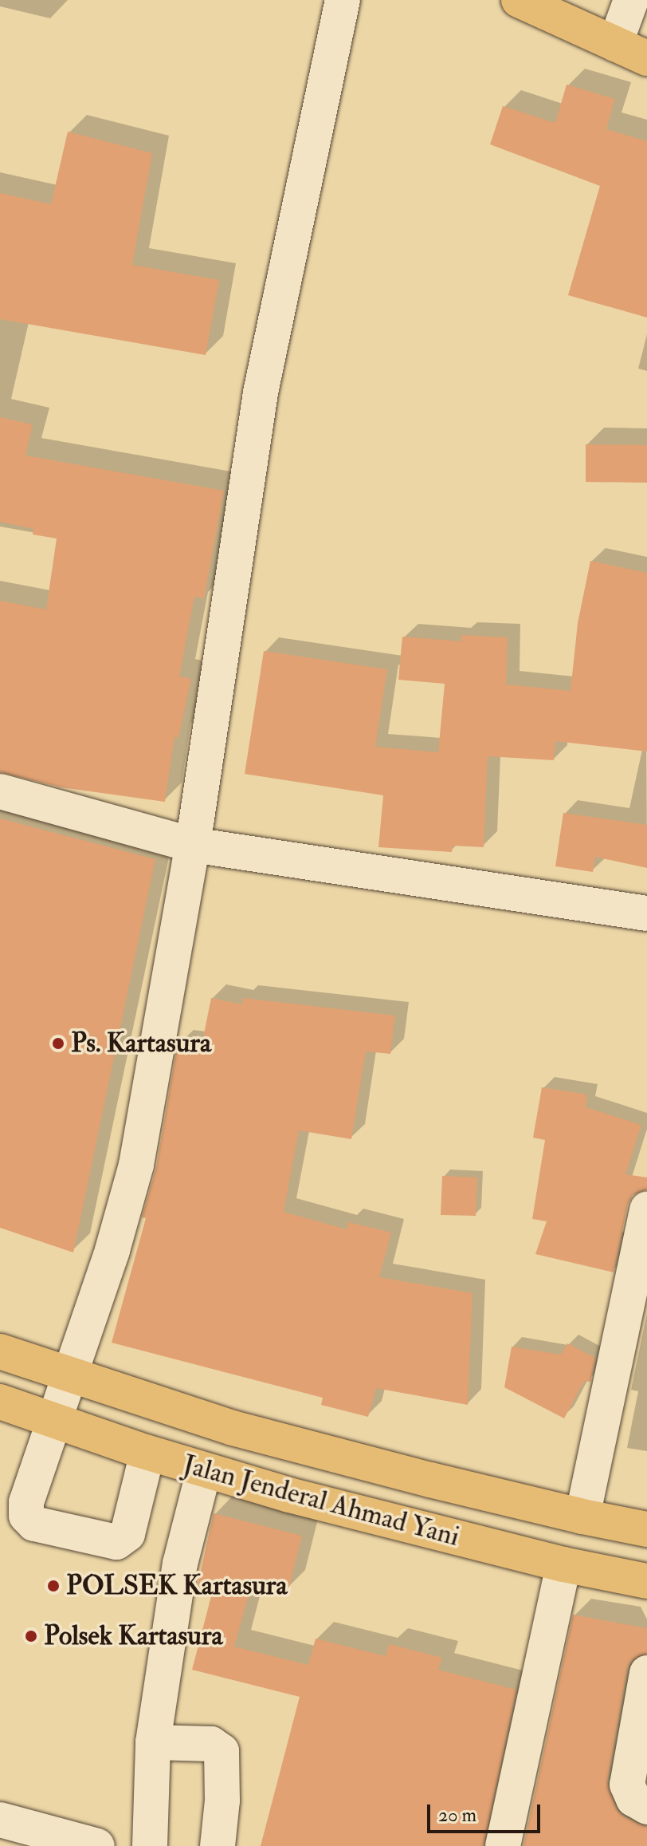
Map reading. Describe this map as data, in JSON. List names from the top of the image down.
{
  "streets": {
    "main road": ["Jalan Jenderal Ahmad Yani"]
  },
  "places": ["Ps. Kartasura", "POLSEK Kartasura", "Polsek Kartasura"],
  "scale_bar": "20 m"
}
